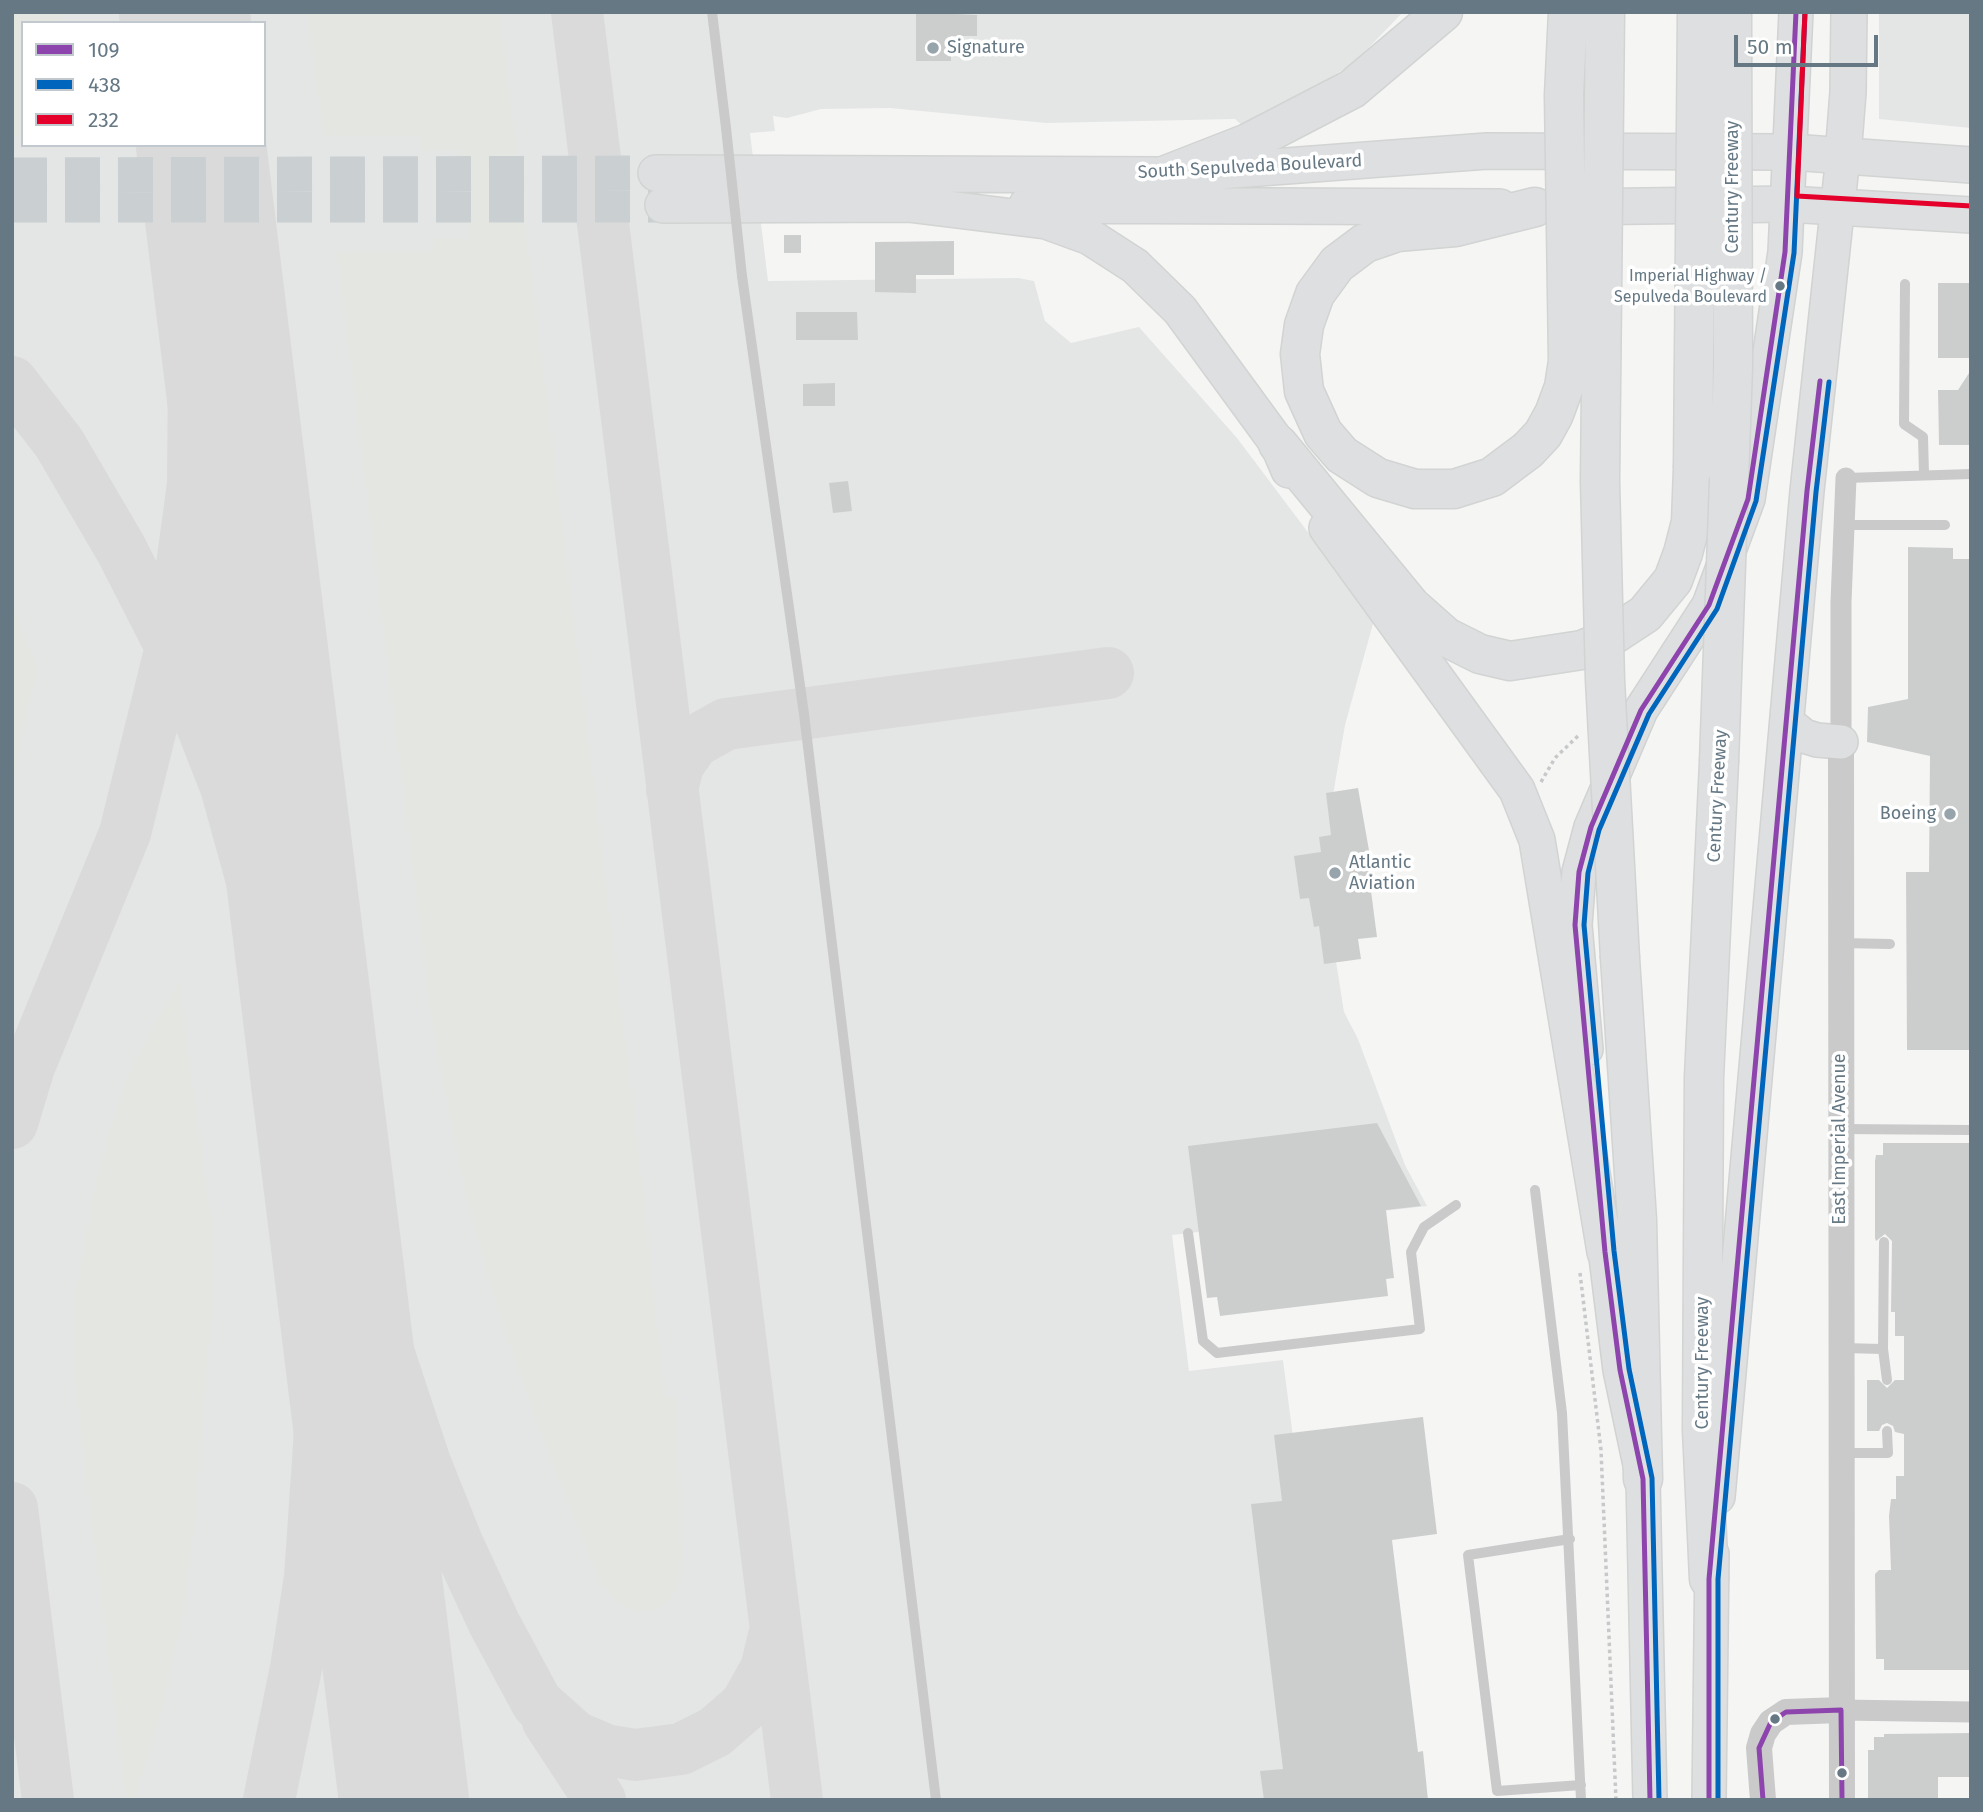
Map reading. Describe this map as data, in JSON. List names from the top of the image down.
{
  "streets": {
    "highway": ["South Sepulveda Boulevard", "Century Freeway"],
    "street": ["East Imperial Avenue"]
  },
  "places": [
    "Signature",
    "Imperial Highway / Sepulveda Boulevard",
    "Boeing",
    "Atlantic Aviation"
  ],
  "lines": ["transit line 109", "transit line 438", "transit line 232"],
  "legend": ["109", "438", "232"],
  "scale_bar": "50 m"
}
